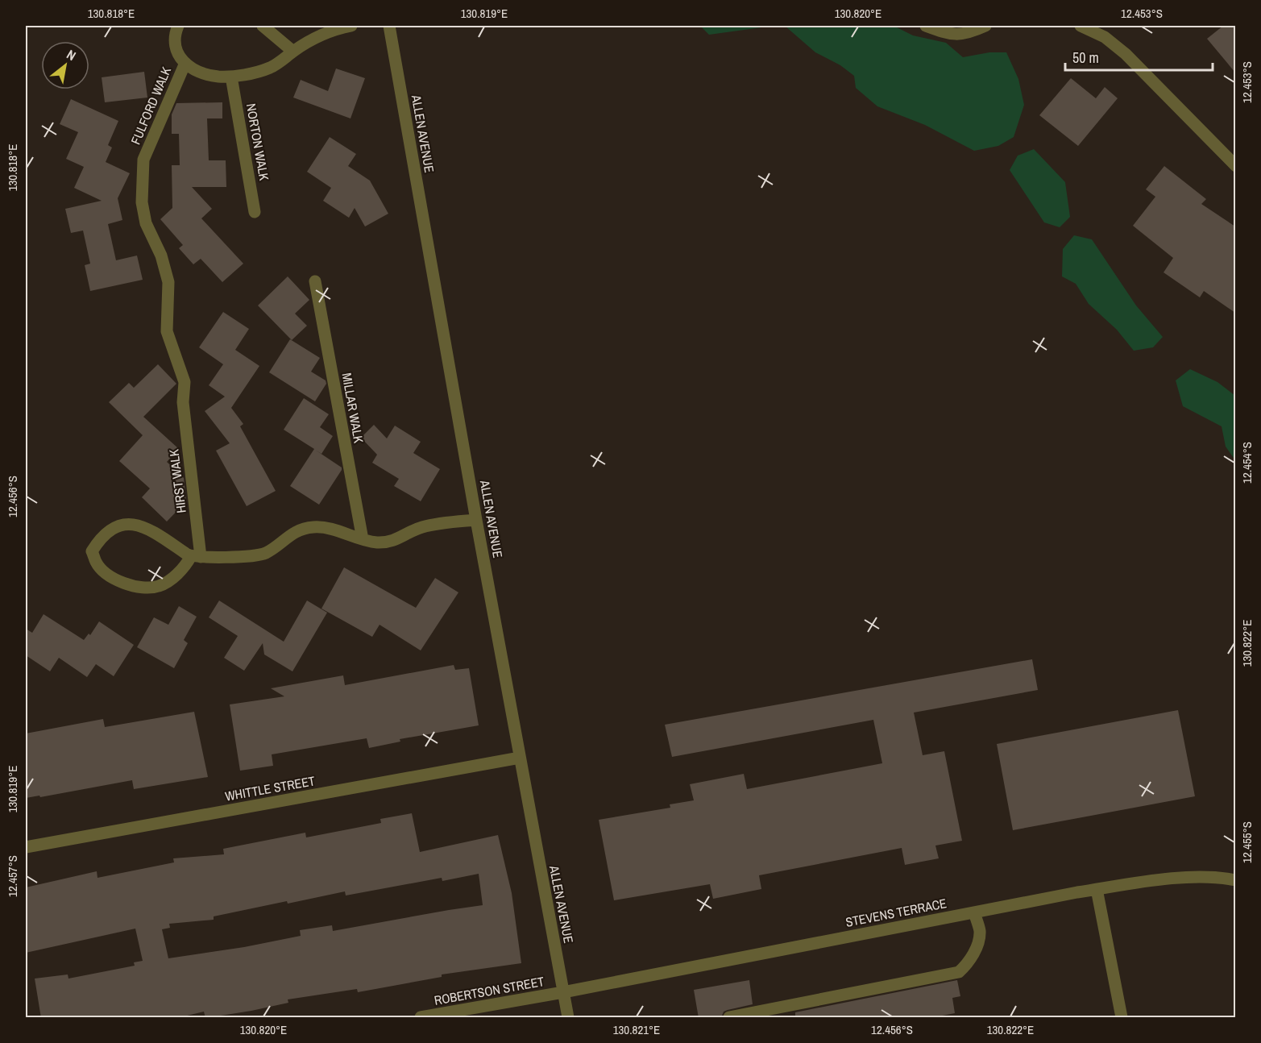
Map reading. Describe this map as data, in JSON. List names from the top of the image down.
{
  "streets": {
    "street": [
      "FULFORD WALK",
      "ALLEN AVENUE",
      "NORTON WALK",
      "MILLAR WALK",
      "HIRST WALK",
      "WHITTLE STREET",
      "STEVENS TERRACE",
      "ROBERTSON STREET"
    ]
  },
  "crossings": [
    ["FULFORD WALK", "HIRST WALK"],
    ["ALLEN AVENUE", "WHITTLE STREET"],
    ["ALLEN AVENUE", "STEVENS TERRACE"],
    ["ALLEN AVENUE", "ROBERTSON STREET"],
    ["STEVENS TERRACE", "ROBERTSON STREET"]
  ],
  "scale_bar": "50 m",
  "north": "top right",
  "coordinates": [
    "130.818°E",
    "130.819°E",
    "130.820°E",
    "12.453°S",
    "12.454°S",
    "12.456°S",
    "130.822°E",
    "12.455°S",
    "12.457°S",
    "130.821°E"
  ]
}
